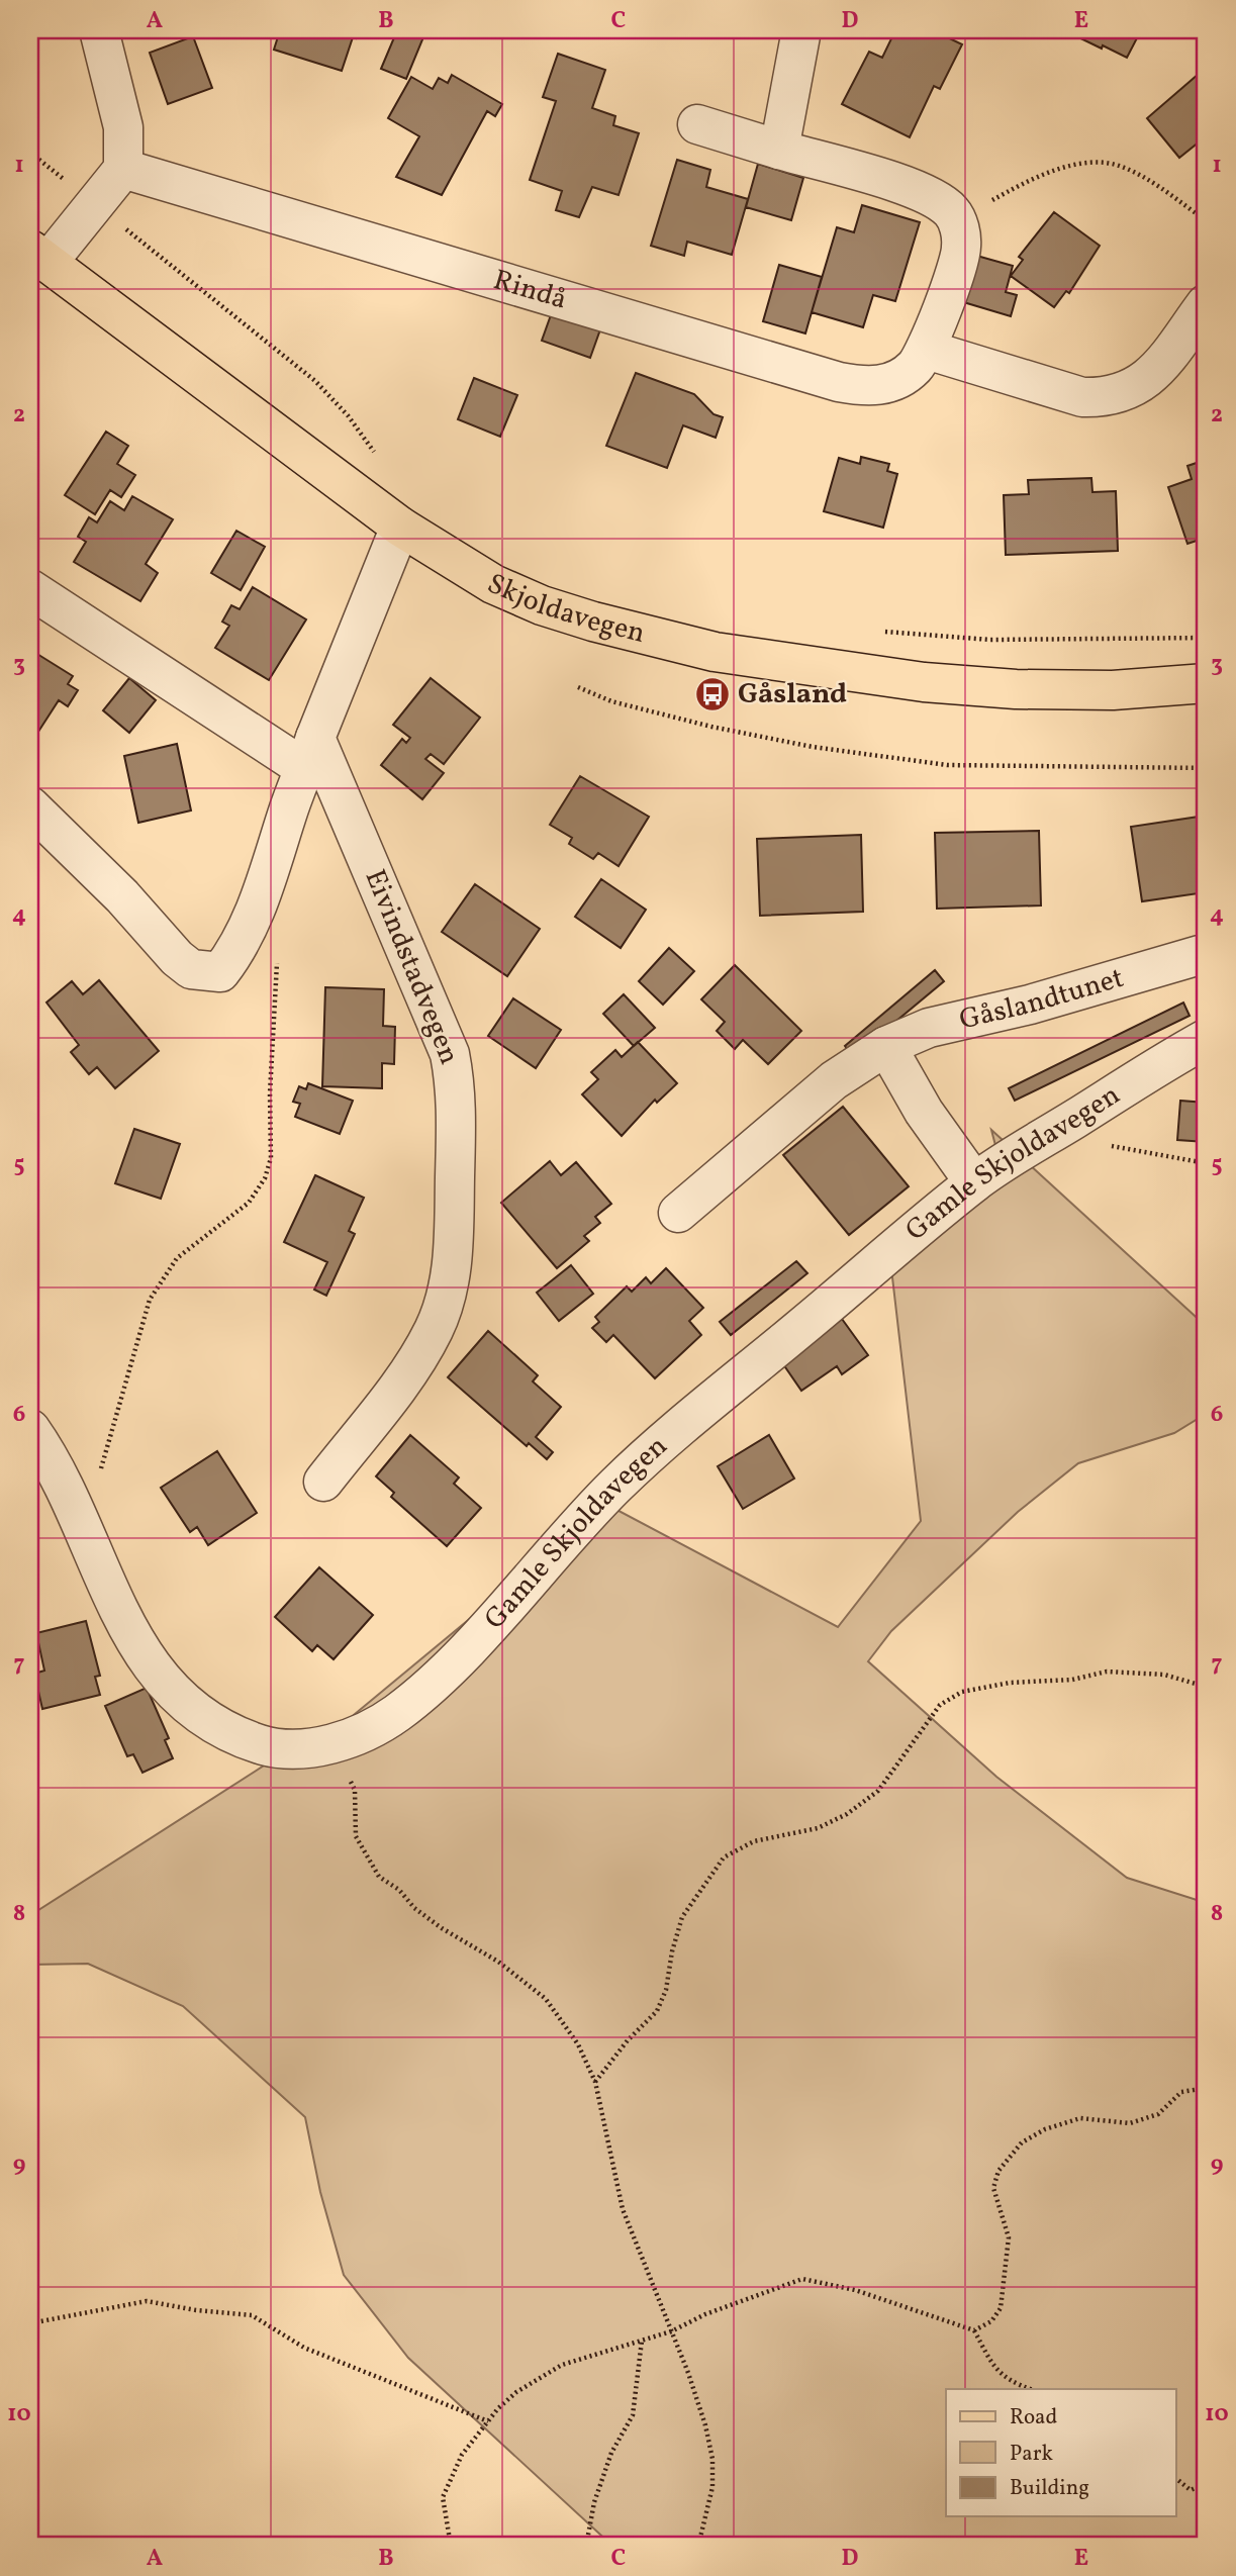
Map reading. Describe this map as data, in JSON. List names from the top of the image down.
{
  "streets": {
    "main road": ["Skjoldavegen"],
    "street": [
      "Rindå",
      "Eivindstadvegen",
      "Gåslandtunet",
      "Gamle Skjoldavegen"
    ]
  },
  "places": {
    "bus stop": ["Gåsland"]
  },
  "legend": ["Road", "Park", "Building"],
  "grid": {
    "columns": [
      "A",
      "B",
      "C",
      "D",
      "E"
    ],
    "rows": [
      "1",
      "2",
      "3",
      "4",
      "5",
      "6",
      "7",
      "8",
      "9",
      "10"
    ]
  }
}
